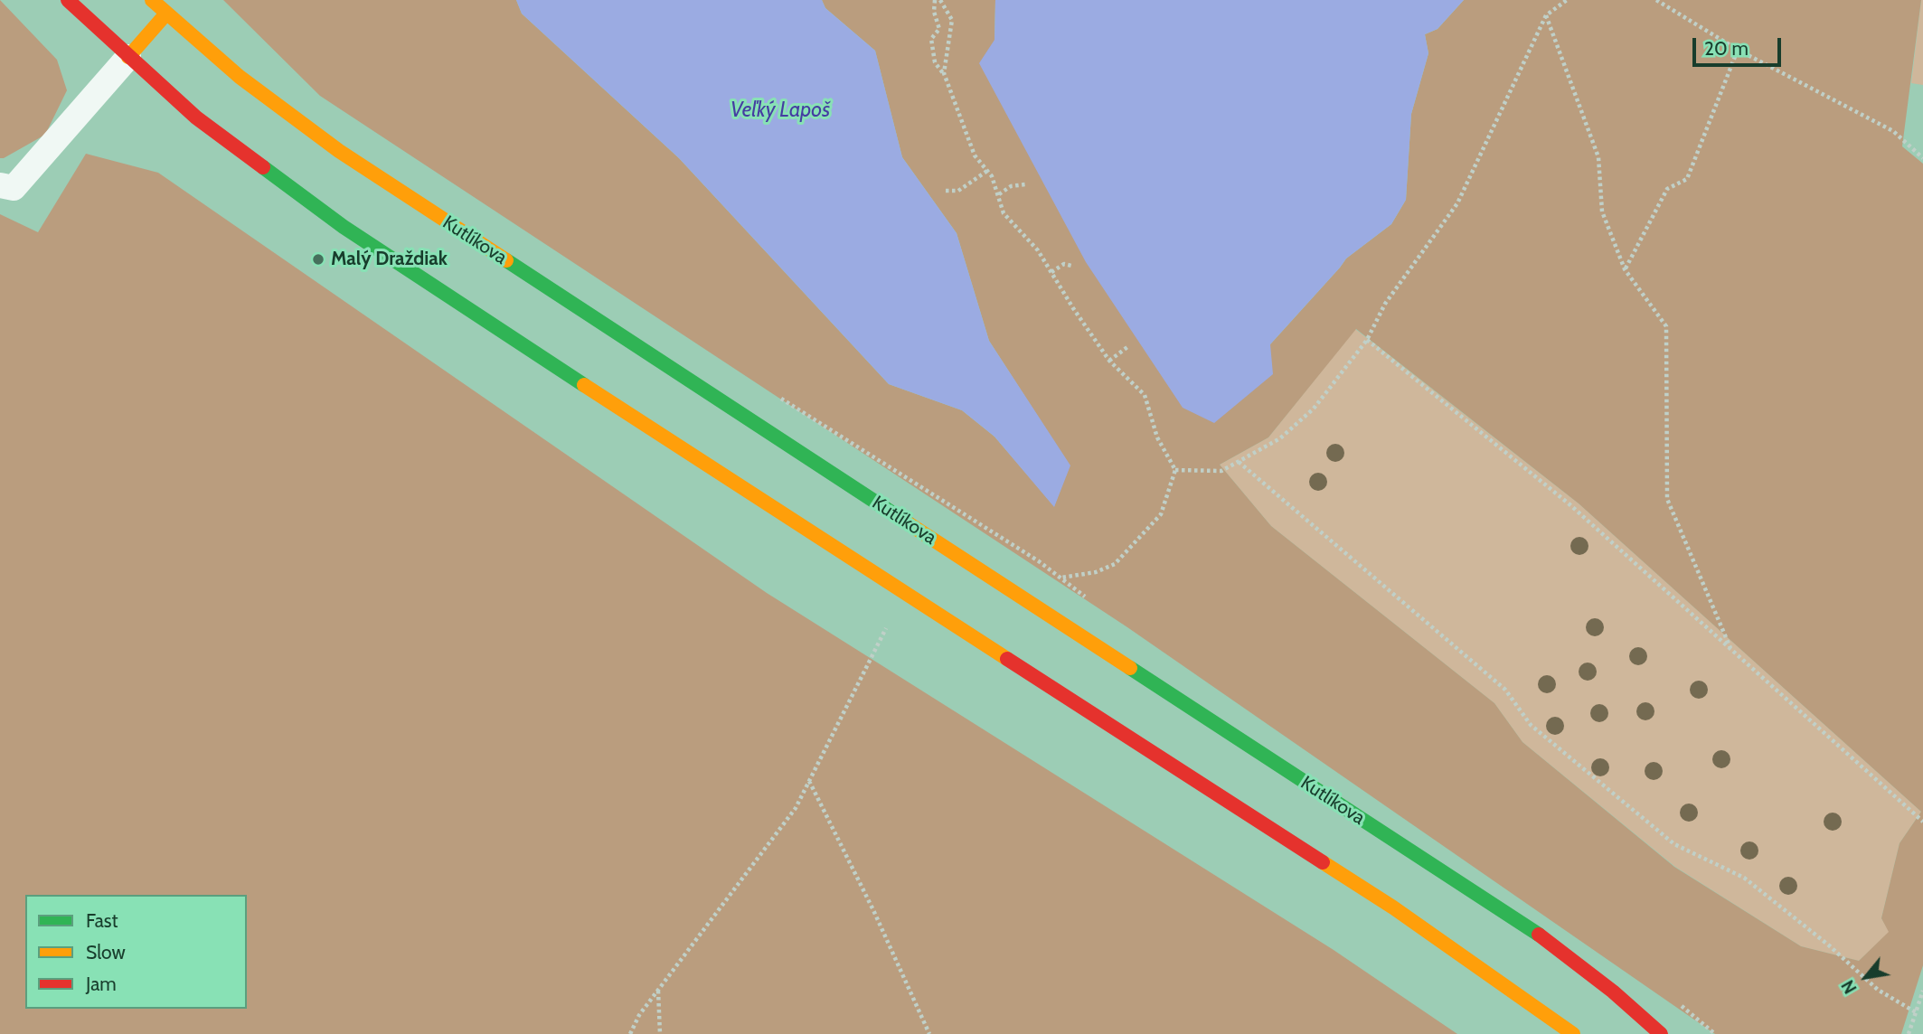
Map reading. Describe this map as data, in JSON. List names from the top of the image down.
{
  "streets": {
    "main road": ["Kutlíkova"]
  },
  "water": ["Veľký Lapoš"],
  "places": ["Malý Draždiak"],
  "legend": ["Fast", "Slow", "Jam"],
  "scale_bar": "20 m",
  "north": "bottom left"
}
